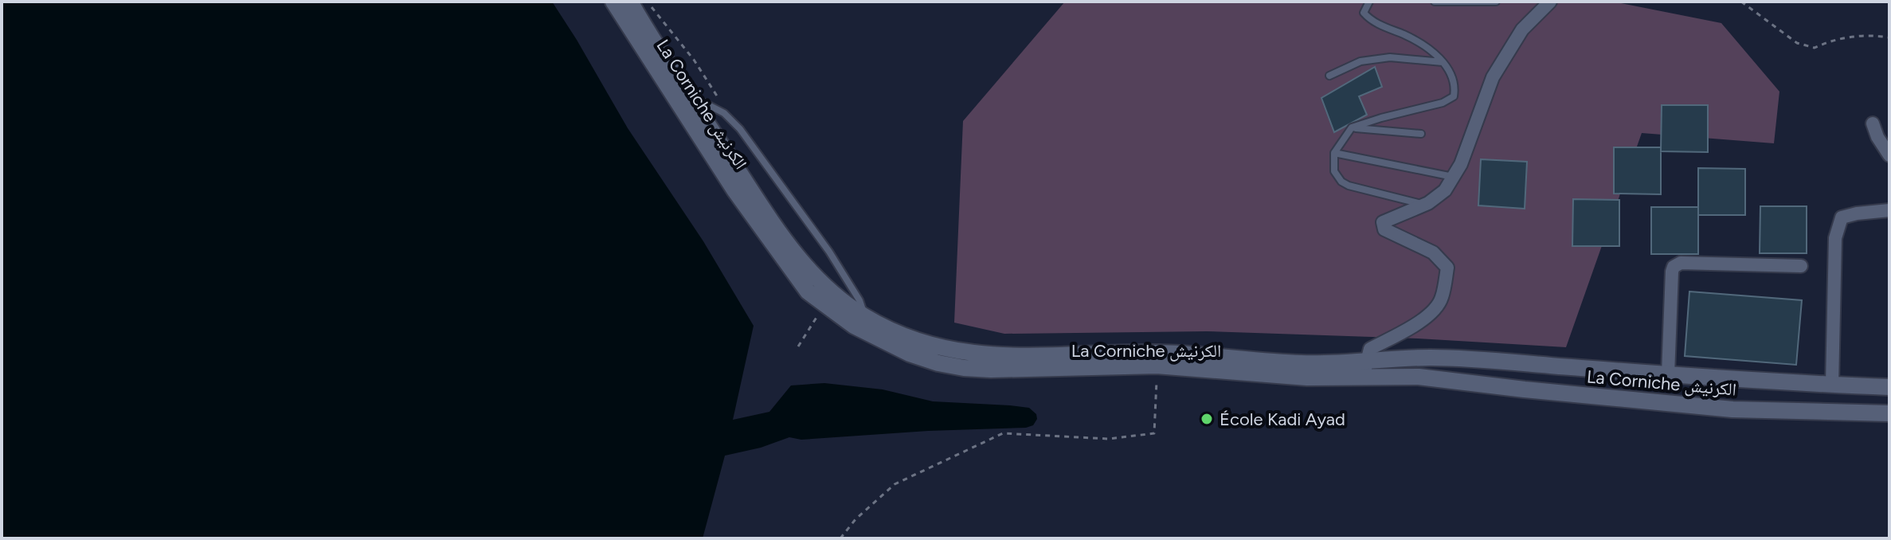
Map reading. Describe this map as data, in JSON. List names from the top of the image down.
{
  "streets": {
    "main road": ["La Corniche الكرنيش"]
  },
  "places": ["École Kadi Ayad"]
}
